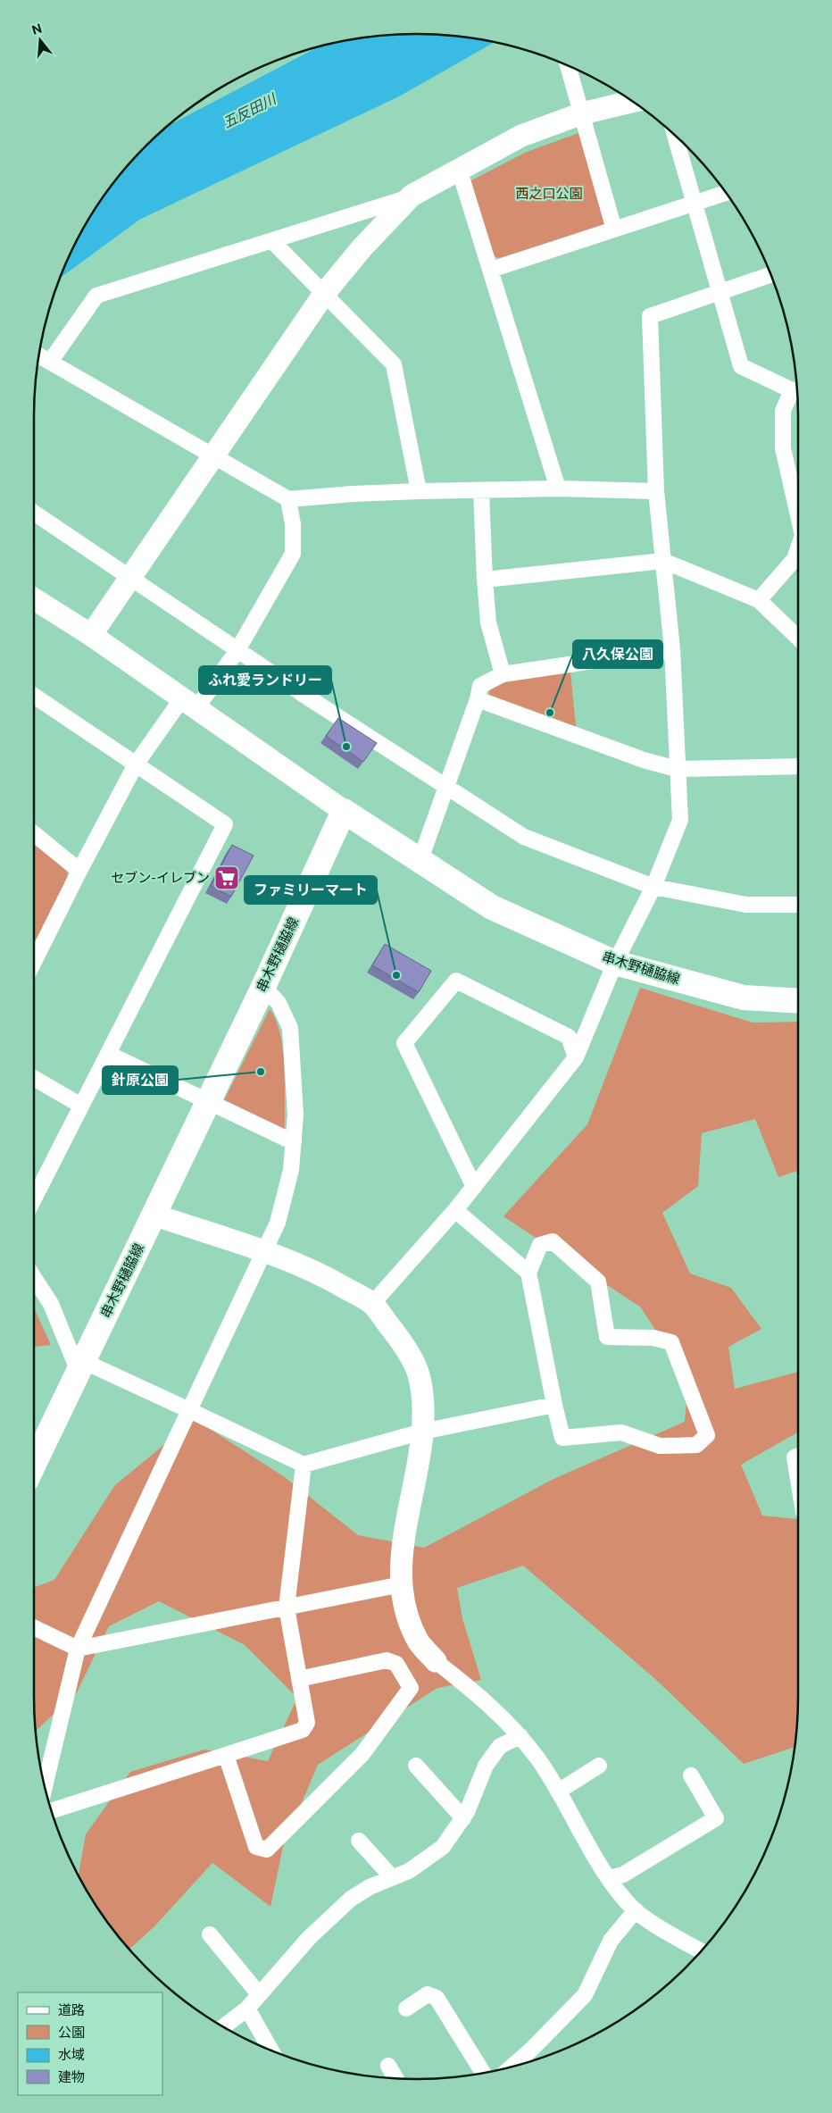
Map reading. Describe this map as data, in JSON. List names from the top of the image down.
{
  "streets": {
    "main road": ["串木野樋脇線"]
  },
  "water": ["五反田川"],
  "parks": ["西之口公園"],
  "places": {
    "other": [
      "八久保公園",
      "ふれ愛ランドリー",
      "ファミリーマート",
      "針原公園"
    ],
    "supermarket": ["セブン-イレブン"]
  },
  "legend": [
    "道路",
    "公園",
    "水域",
    "建物"
  ],
  "north": "top"
}
